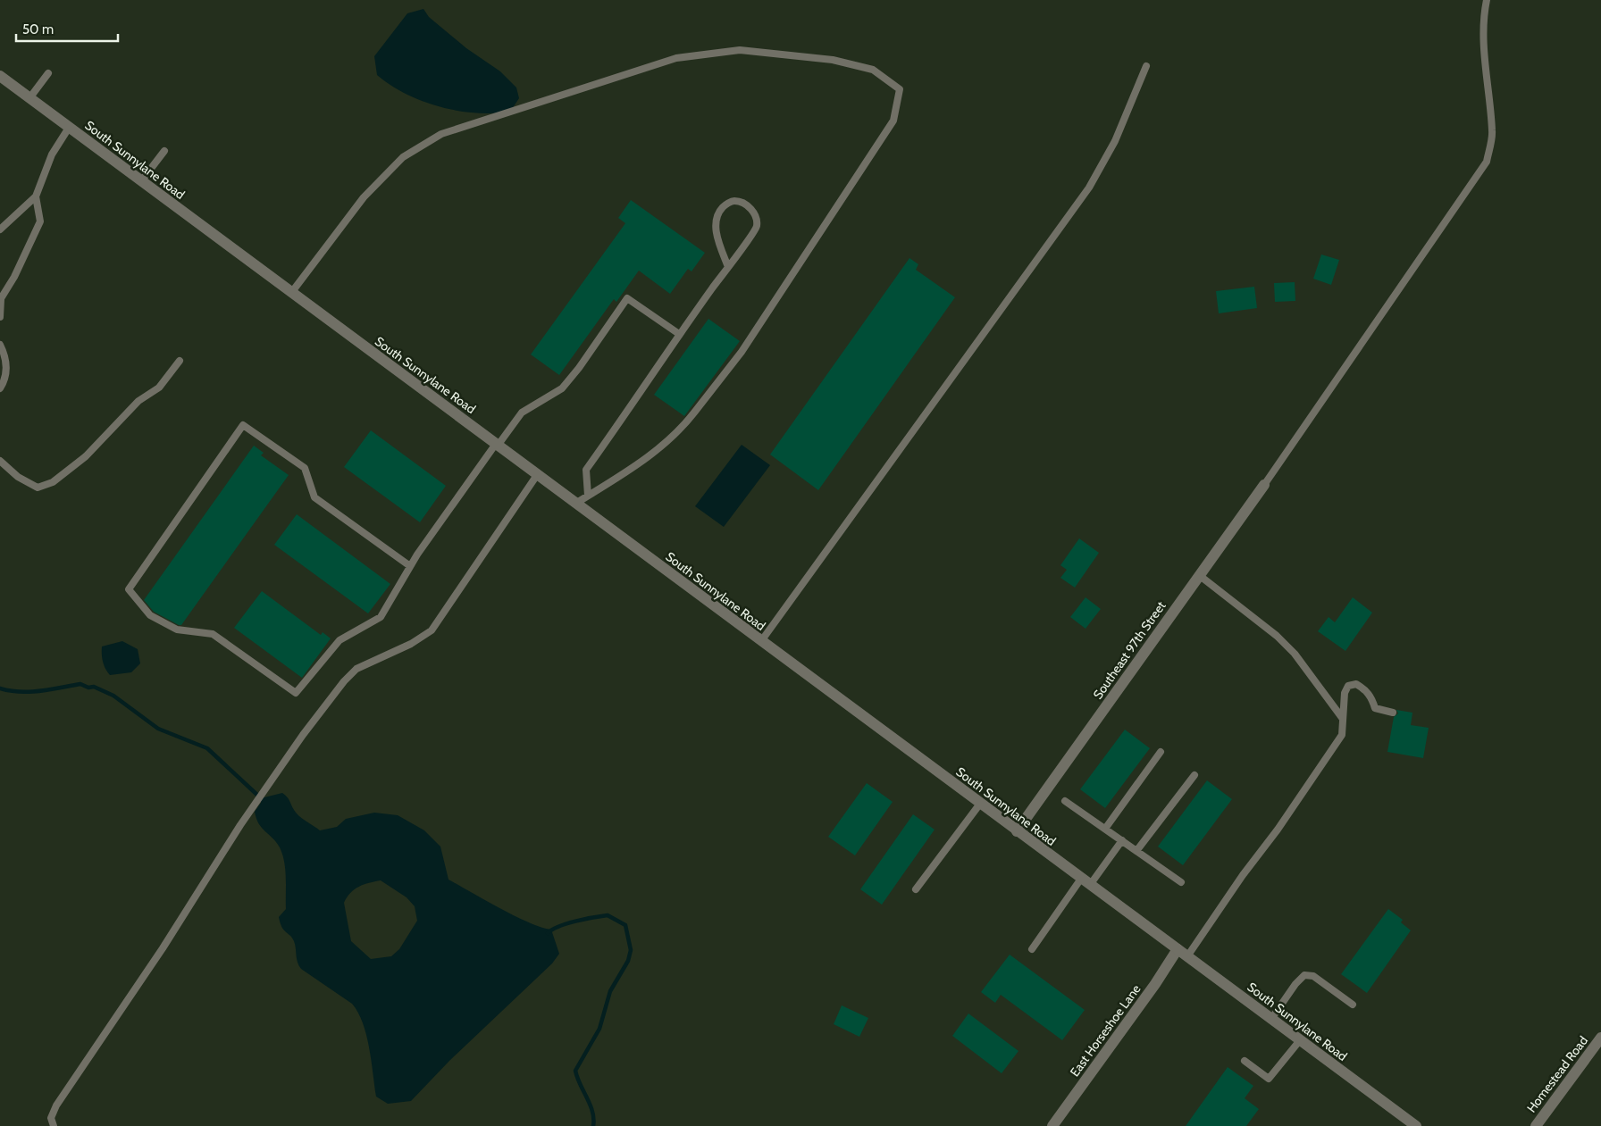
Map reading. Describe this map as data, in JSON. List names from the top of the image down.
{
  "streets": {
    "street": [
      "South Sunnylane Road",
      "Southeast 97th Street",
      "East Horseshoe Lane",
      "Homestead Road"
    ]
  },
  "crossings": [
    ["South Sunnylane Road", "Southeast 97th Street"],
    ["South Sunnylane Road", "East Horseshoe Lane"]
  ],
  "scale_bar": "50 m"
}
